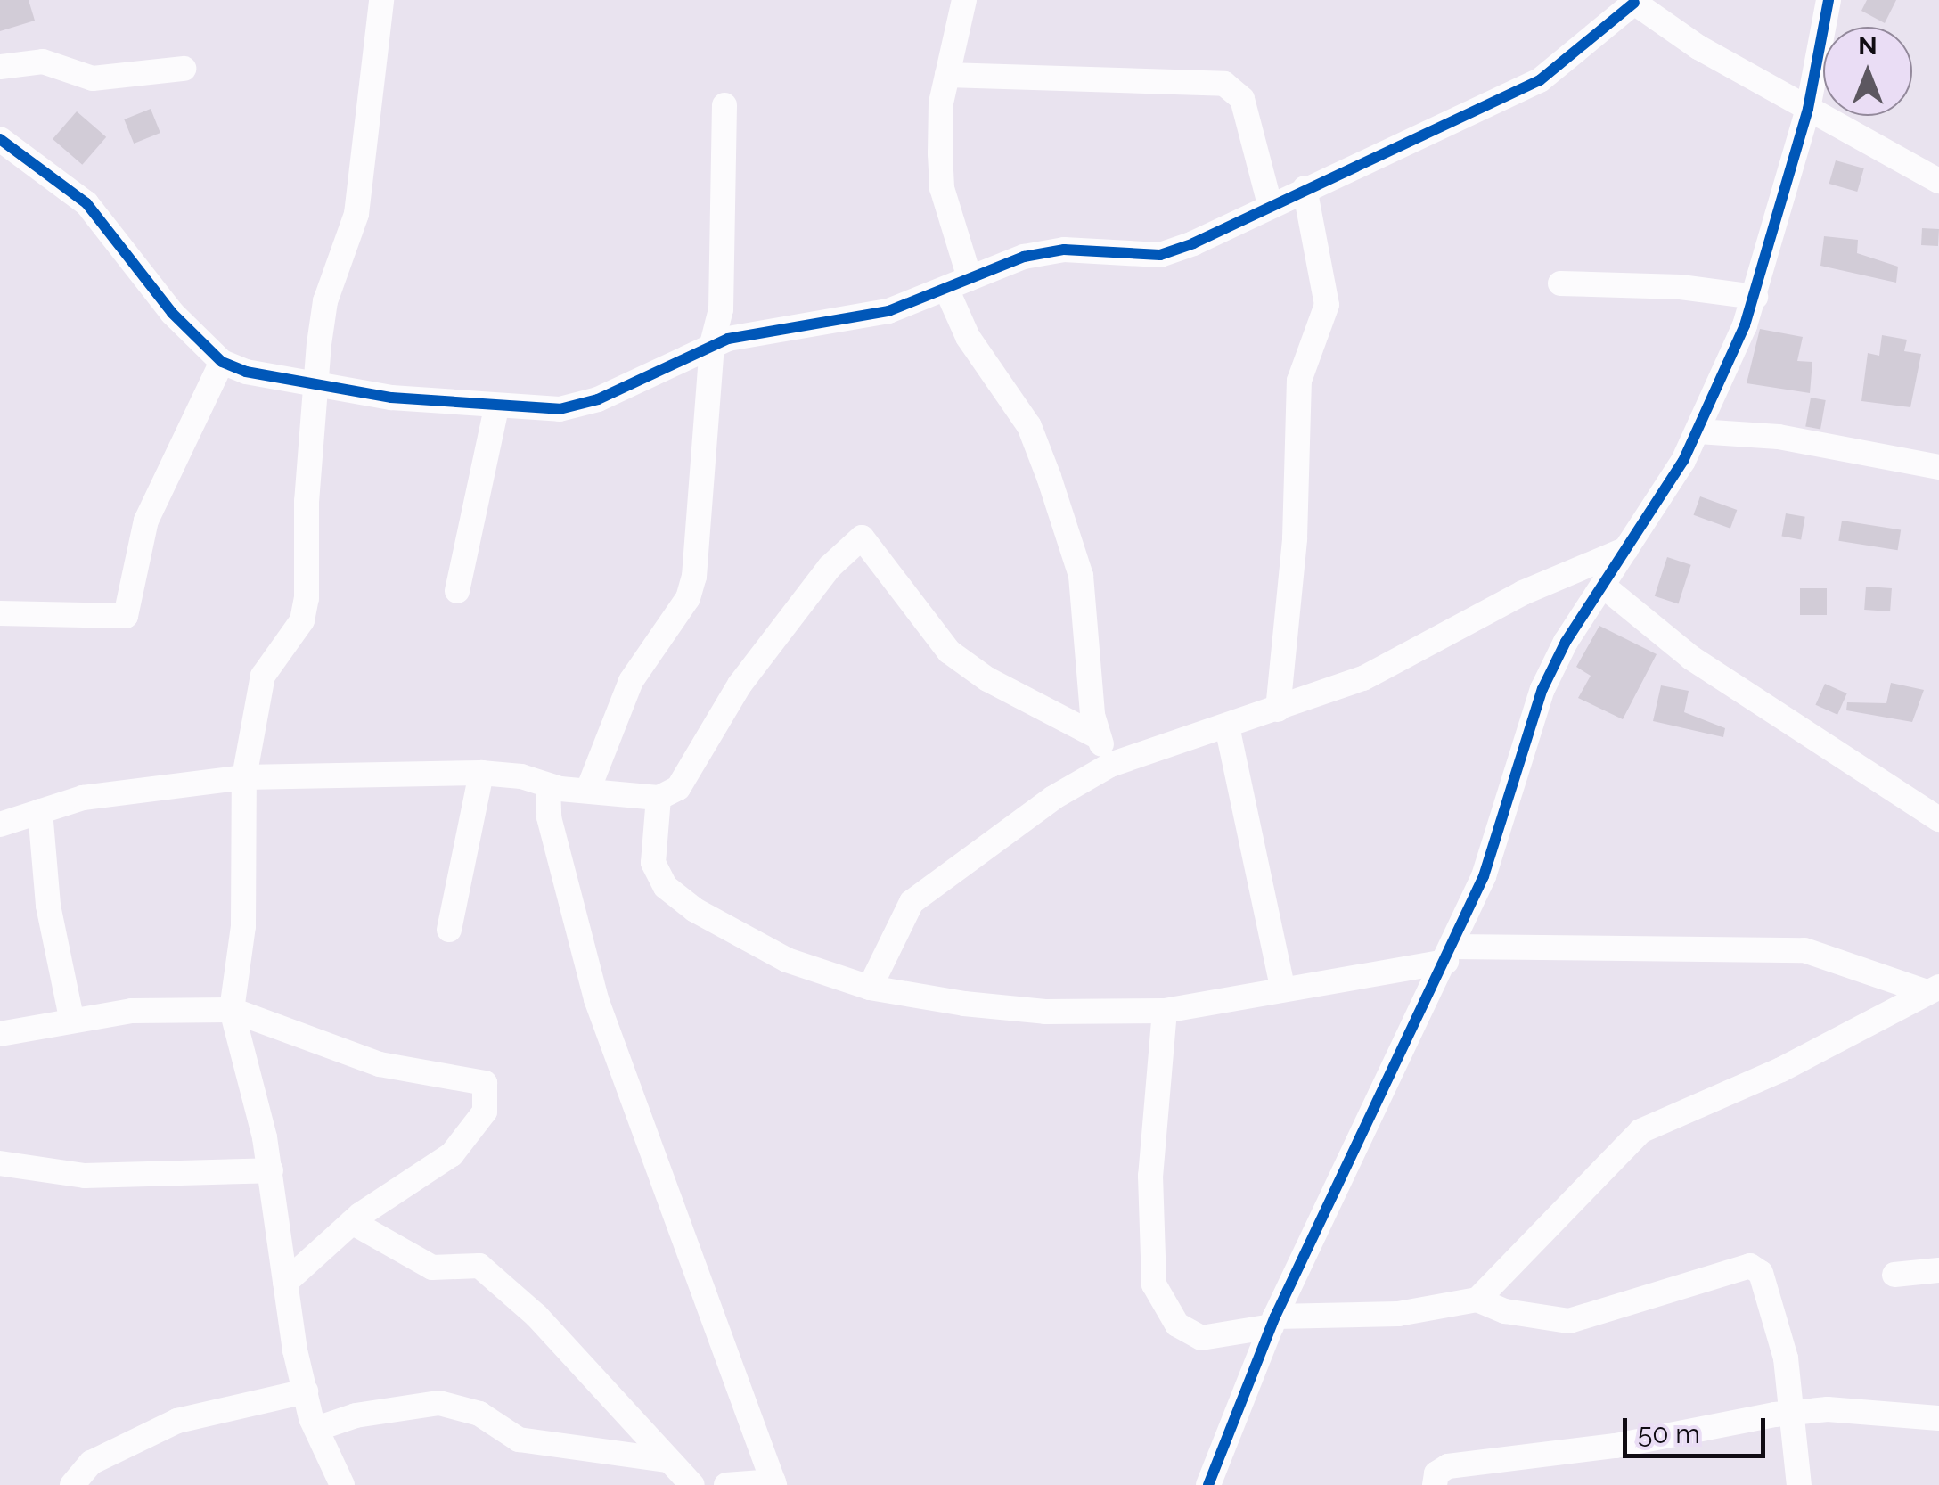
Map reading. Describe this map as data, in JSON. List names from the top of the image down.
{
  "scale_bar": "50 m",
  "north": "top"
}
